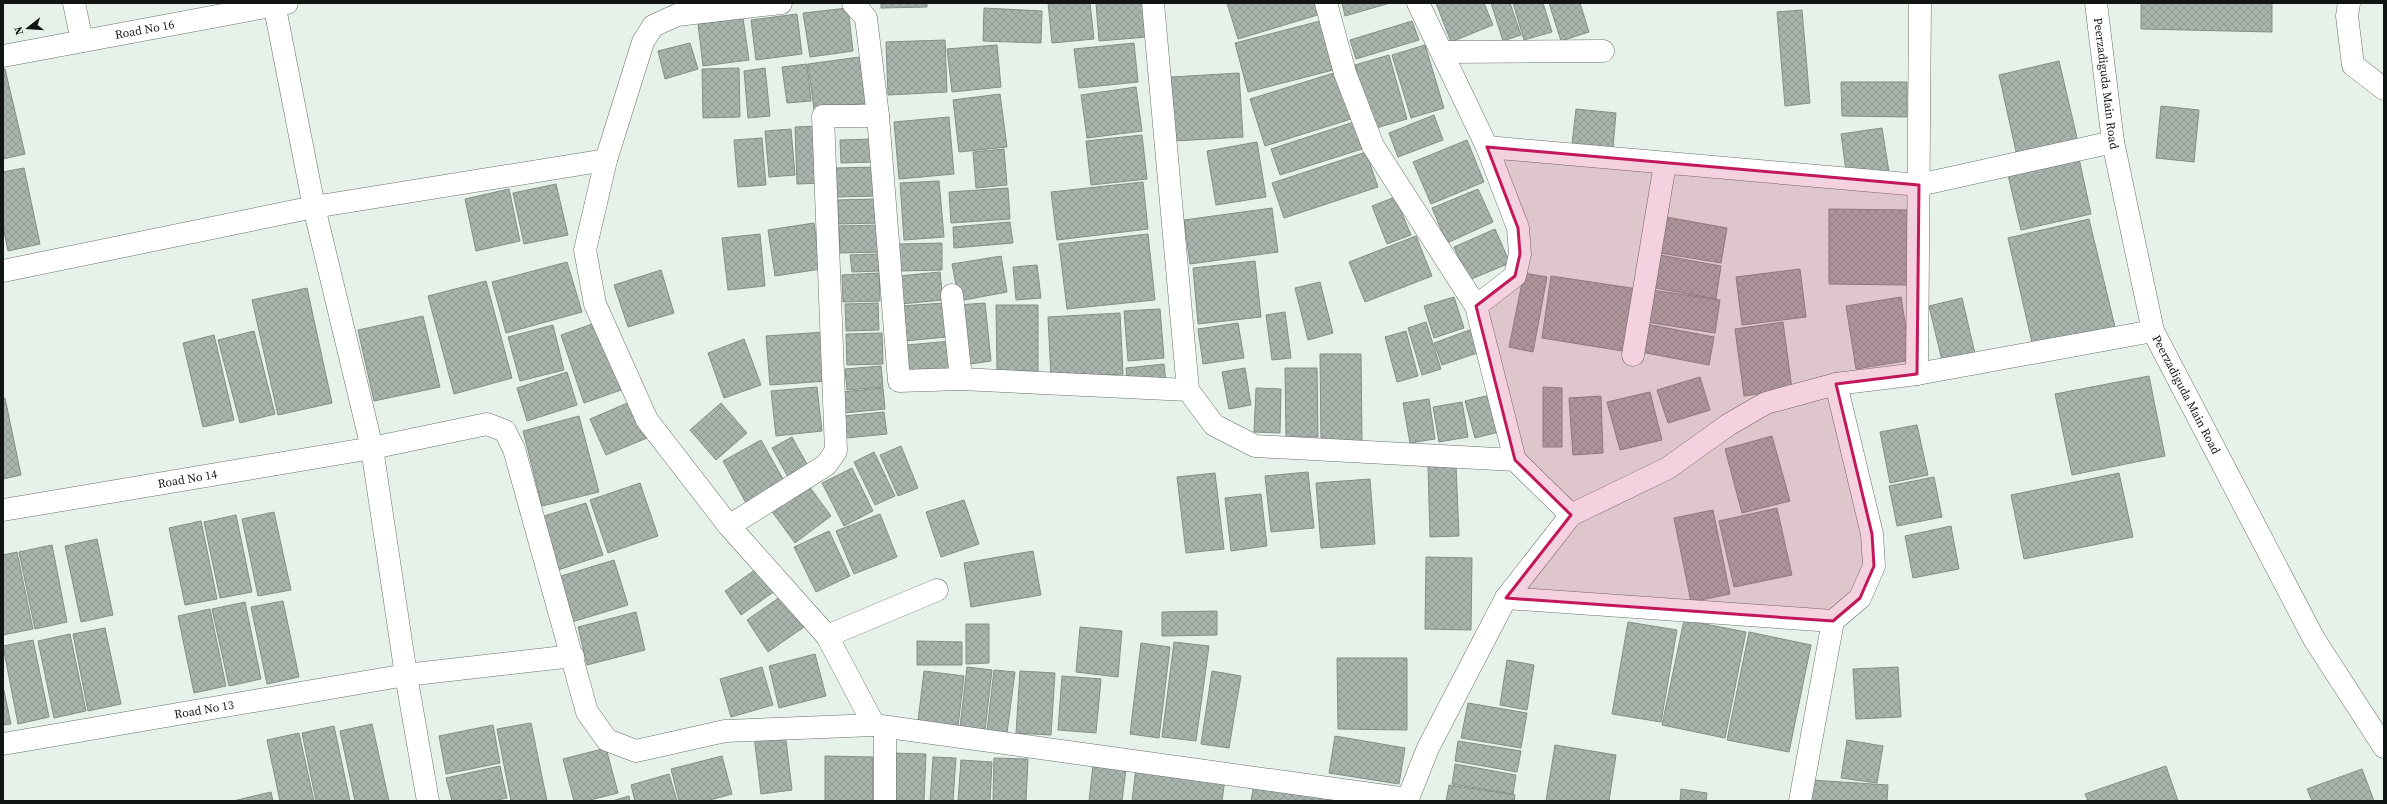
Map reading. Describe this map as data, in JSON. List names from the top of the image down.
{
  "streets": {
    "street": [
      "Road No 16",
      "Peerzadiguda Main Road",
      "Road No 14",
      "Road No 13"
    ]
  },
  "crossings": [
    ["Road No 14", "Road No 13"]
  ],
  "north": "left"
}
